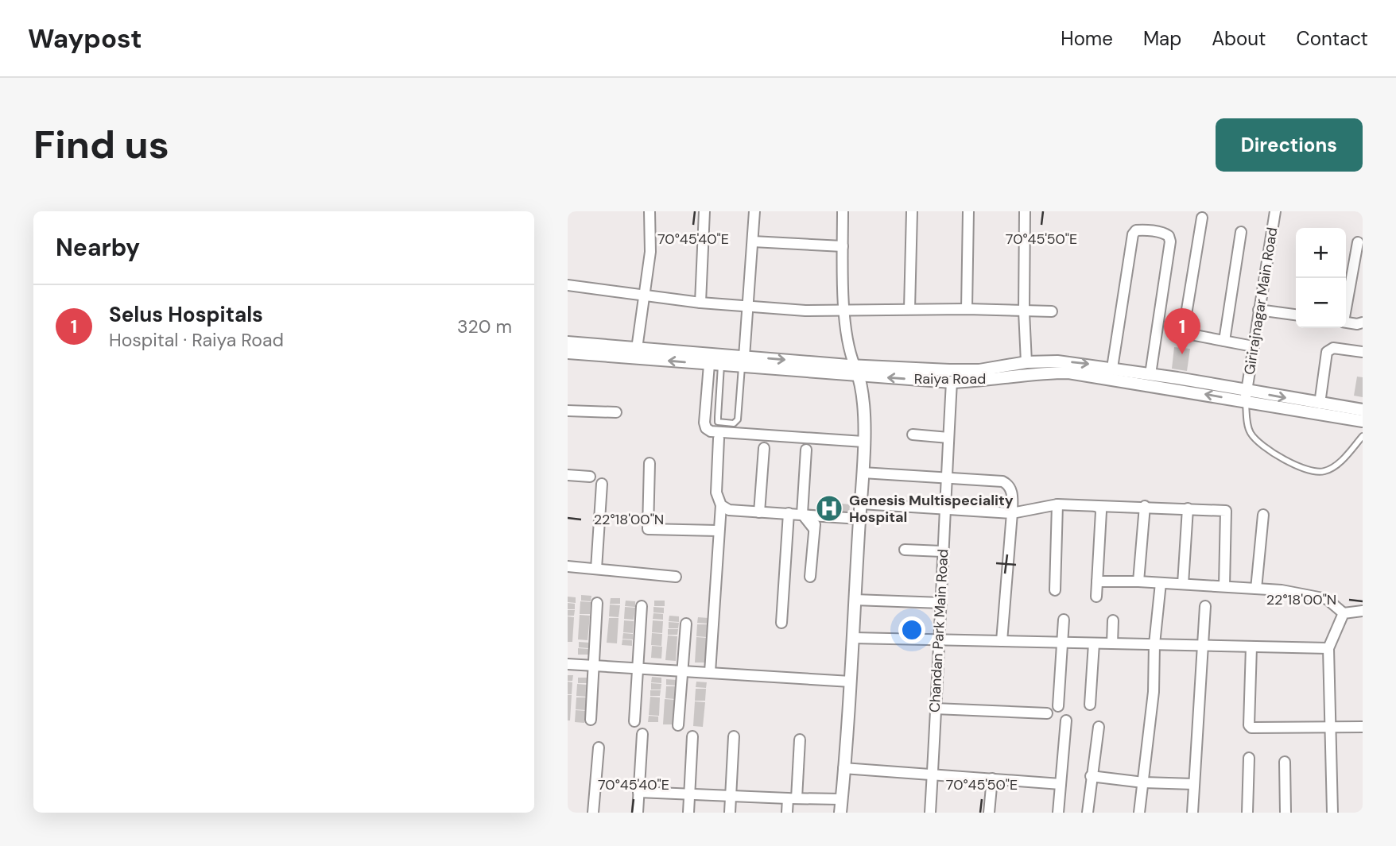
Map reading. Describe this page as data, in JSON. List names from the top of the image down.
{
  "streets": {
    "street": ["Girirajnagar Main Road", "Raiya Road", "Chandan Park Main Road"]
  },
  "crossings": [
    ["Girirajnagar Main Road", "Raiya Road"],
    ["Raiya Road", "Chandan Park Main Road"]
  ],
  "places": {
    "hospital": ["Genesis Multispeciality Hospital"]
  },
  "page": {
    "header": "Waypost",
    "nav": [
      "Home",
      "Map",
      "About",
      "Contact"
    ],
    "buttons": "Directions",
    "title": "Find us",
    "heading": "Nearby",
    "map_buttons": ["+", "−"],
    "list": [
      {
        "mark": "1",
        "name": "Selus Hospitals",
        "note": "Hospital · Raiya Road",
        "value": "320 m"
      }
    ],
    "pins": "1"
  },
  "coordinates": ["70°45'40\"E", "70°45'50\"E", "22°18'00\"N"]
}
